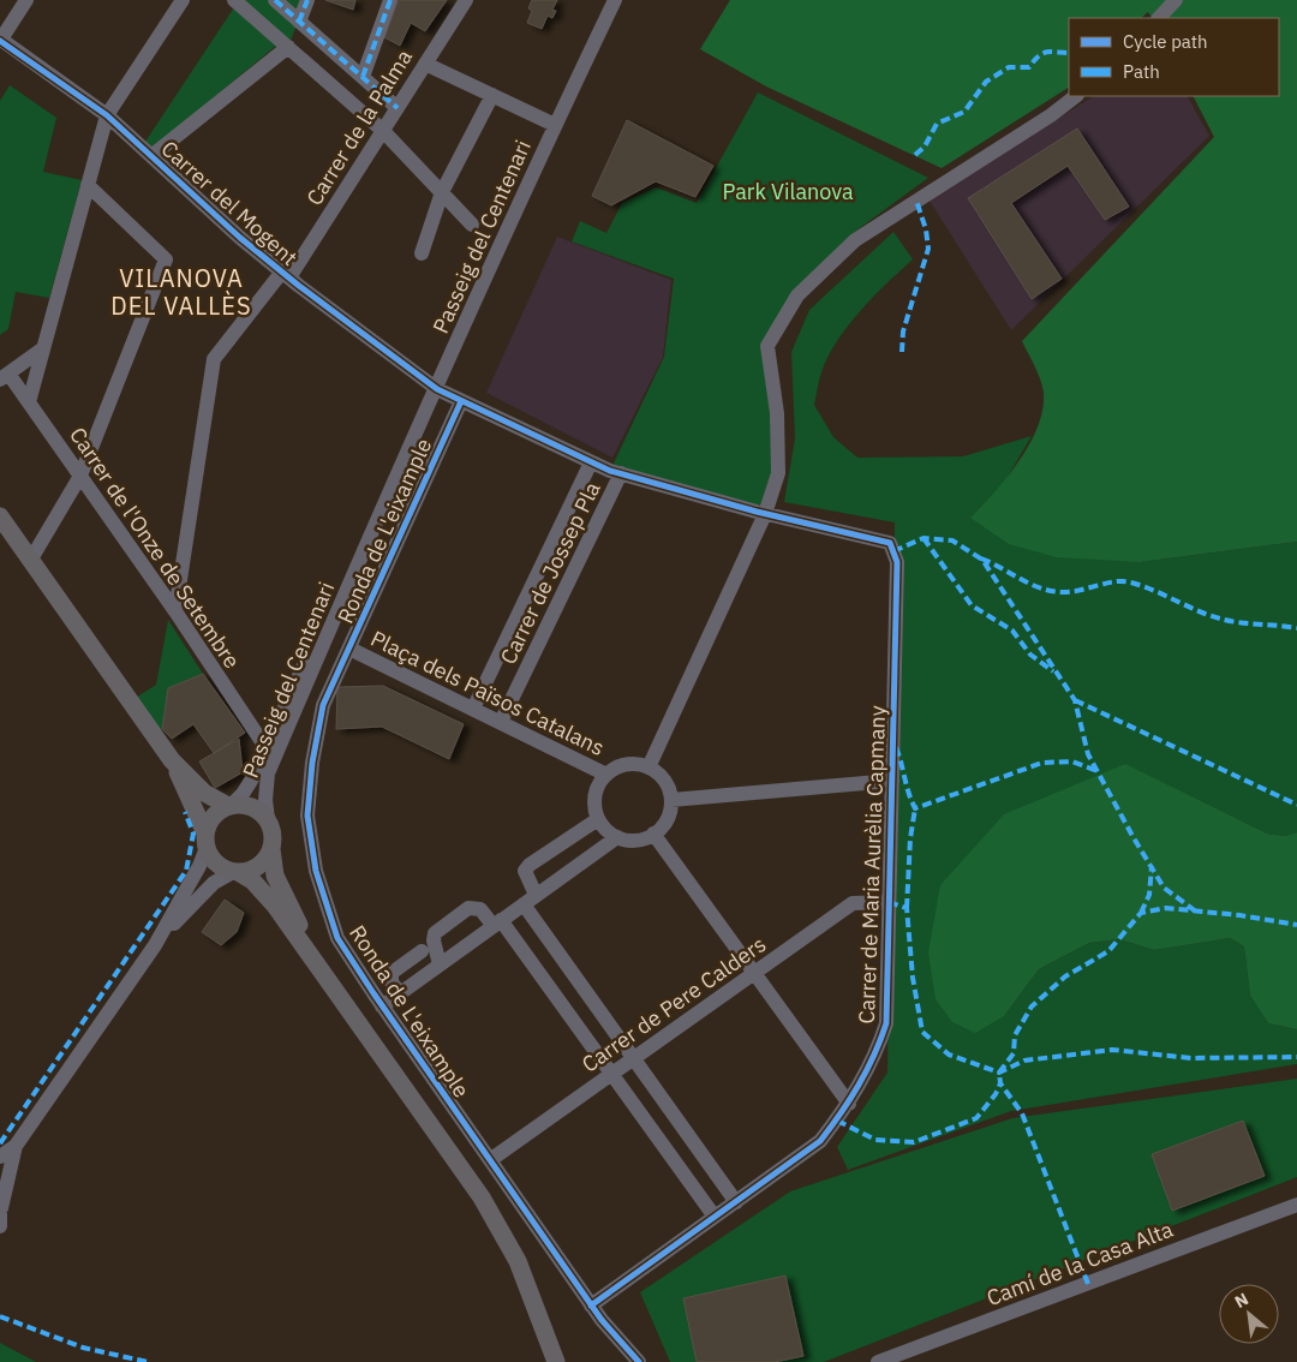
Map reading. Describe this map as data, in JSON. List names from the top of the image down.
{
  "streets": {
    "street": [
      "Carrer de la Palma",
      "Carrer del Mogent",
      "Passeig del Centenari",
      "Ronda de L'eixample",
      "Carrer de l'Onze de Setembre",
      "Carrer de Jossep Pla",
      "Plaça dels Països Catalans",
      "Carrer de Maria Aurèlia Capmany",
      "Carrer de Pere Calders",
      "Camí de la Casa Alta"
    ]
  },
  "crossings": [
    ["Carrer de la Palma", "Carrer del Mogent"],
    ["Carrer de la Palma", "Carrer de l'Onze de Setembre"],
    ["Carrer del Mogent", "Passeig del Centenari"],
    ["Carrer del Mogent", "Ronda de L'eixample"],
    ["Carrer del Mogent", "Carrer de Jossep Pla"],
    ["Carrer del Mogent", "Carrer de Maria Aurèlia Capmany"],
    ["Passeig del Centenari", "Carrer de l'Onze de Setembre"],
    ["Ronda de L'eixample", "Plaça dels Països Catalans"],
    ["Ronda de L'eixample", "Carrer de Maria Aurèlia Capmany"],
    ["Ronda de L'eixample", "Carrer de Pere Calders"],
    ["Carrer de Jossep Pla", "Plaça dels Països Catalans"],
    ["Carrer de Maria Aurèlia Capmany", "Carrer de Pere Calders"]
  ],
  "districts": ["VILANOVA DEL VALLÈS"],
  "parks": ["Park Vilanova"],
  "legend": ["Cycle path", "Path"],
  "north": "top left"
}
